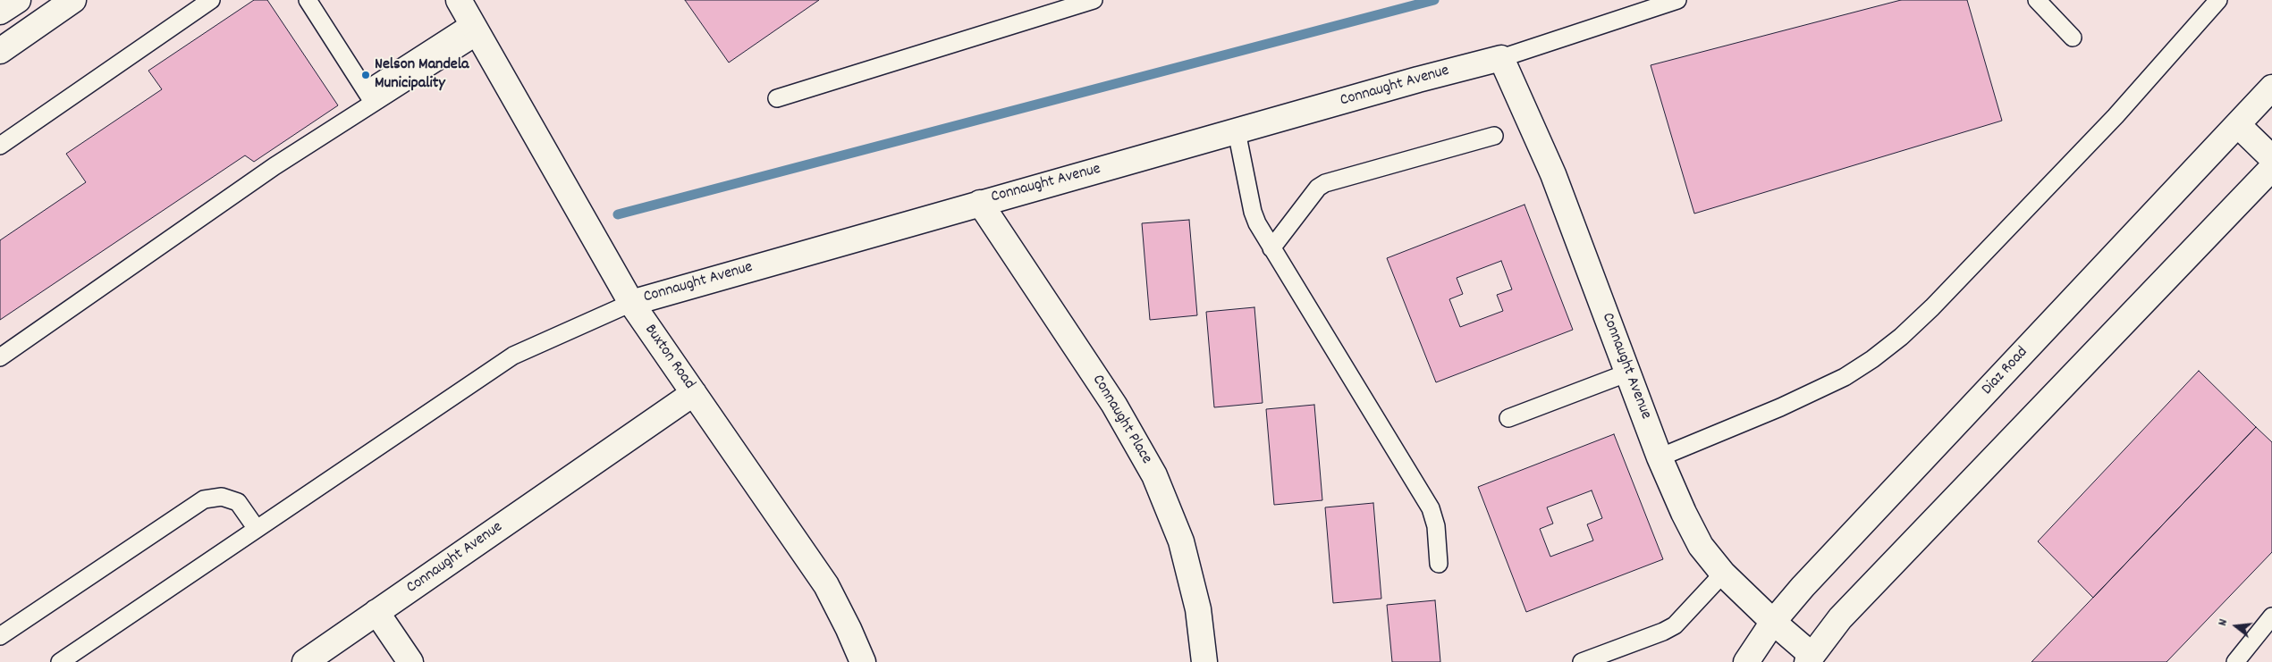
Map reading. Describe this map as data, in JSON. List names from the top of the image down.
{
  "streets": {
    "street": [
      "Connaught Avenue",
      "Buxton Road",
      "Diaz Road",
      "Connaught Place"
    ]
  },
  "crossings": [
    ["Connaught Avenue", "Buxton Road"],
    ["Connaught Avenue", "Diaz Road"],
    ["Connaught Avenue", "Connaught Place"]
  ],
  "places": ["Nelson Mandela Municipality"],
  "north": "left"
}
